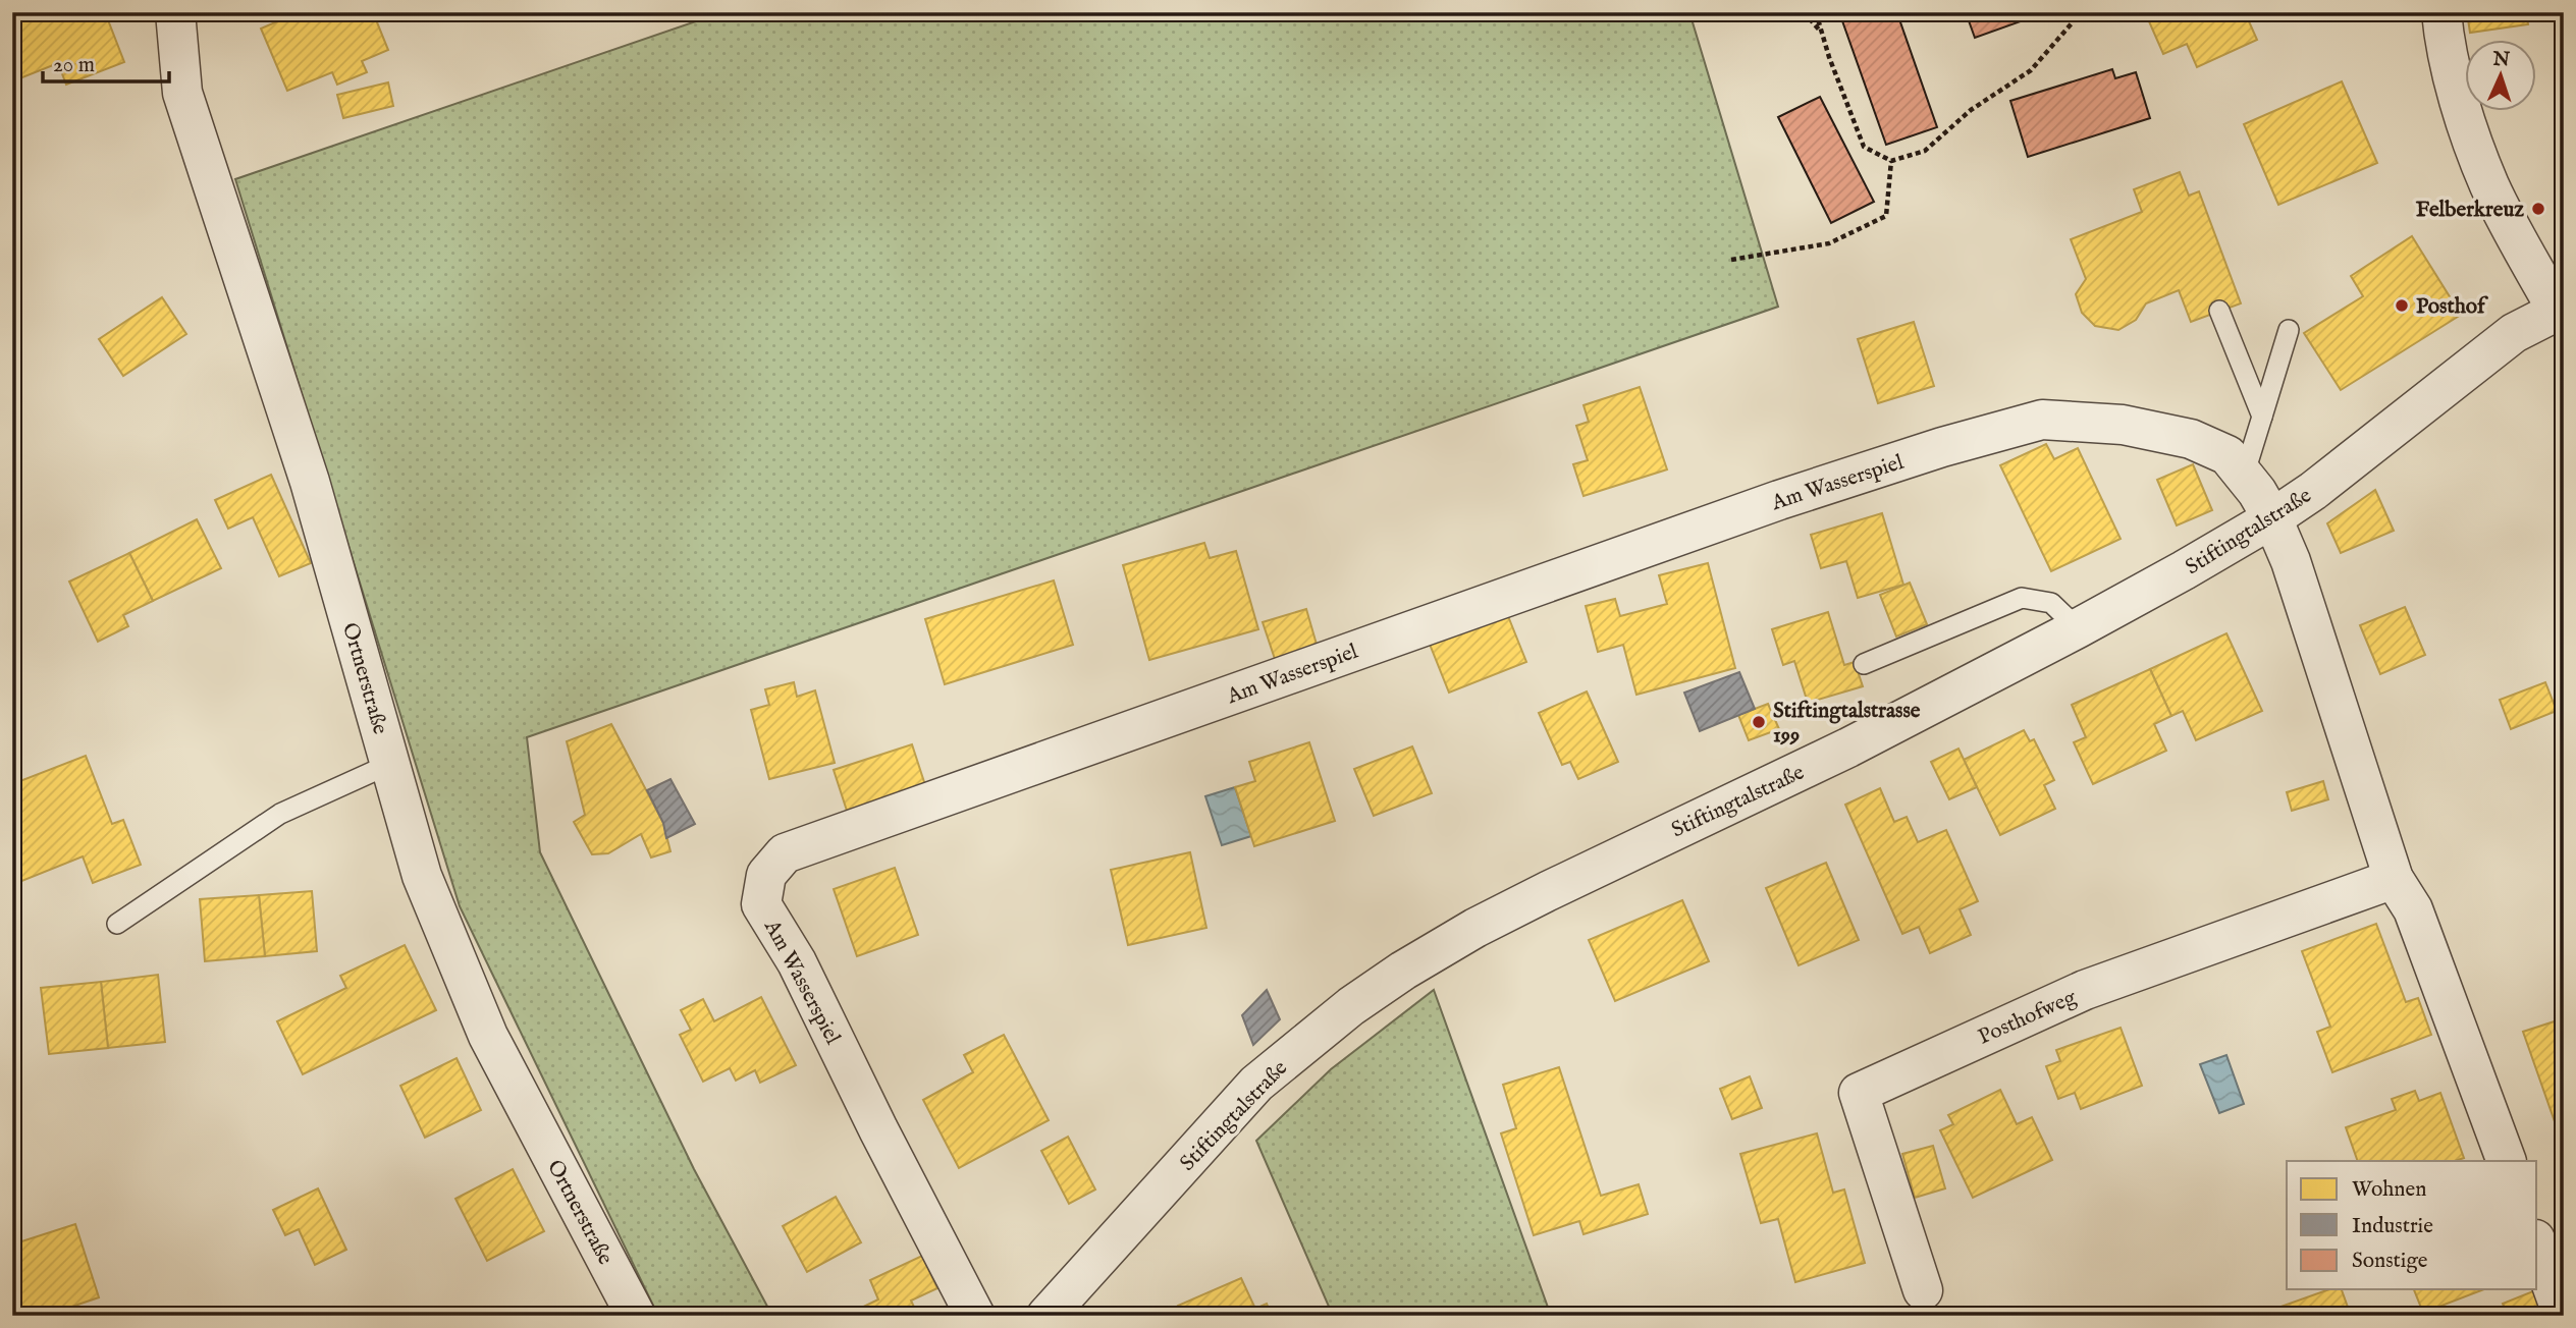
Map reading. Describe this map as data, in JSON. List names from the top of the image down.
{
  "streets": {
    "street": [
      "Am Wasserspiel",
      "Stiftingtalstraße",
      "Ortnerstraße",
      "Posthofweg"
    ]
  },
  "crossings": [
    ["Am Wasserspiel", "Stiftingtalstraße"]
  ],
  "places": ["Felberkreuz", "Posthof", "Stiftingtalstrasse 199"],
  "legend": ["Wohnen", "Industrie", "Sonstige"],
  "scale_bar": "20 m",
  "north": "top"
}
